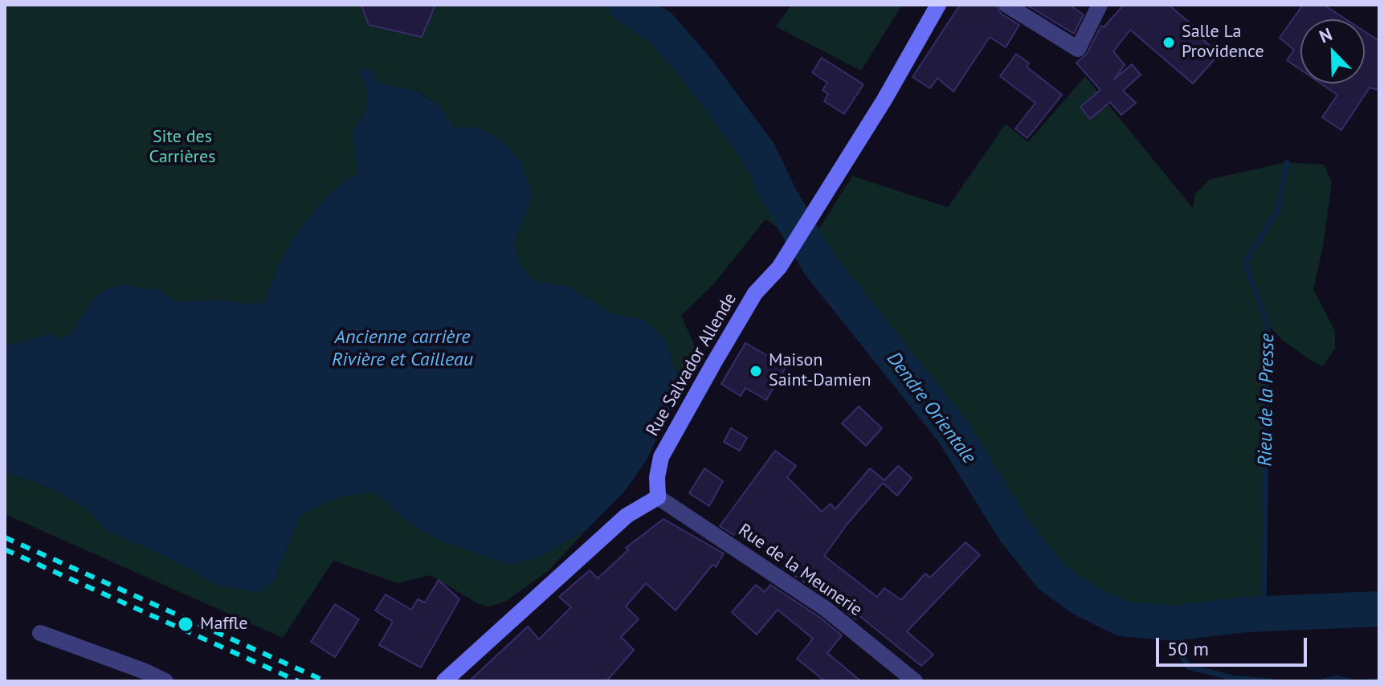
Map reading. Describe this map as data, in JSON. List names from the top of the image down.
{
  "streets": {
    "street": ["Rue Salvador Allende", "Rue de la Meunerie"]
  },
  "crossings": [
    ["Rue Salvador Allende", "Rue de la Meunerie"]
  ],
  "water": ["Ancienne carrière Rivière et Cailleau", "Rieu de la Presse", "Dendre Orientale"],
  "parks": ["Site des Carrières"],
  "places": ["Salle La Providence", "Maison Saint-Damien", "Maffle"],
  "scale_bar": "50 m",
  "north": "top left"
}
